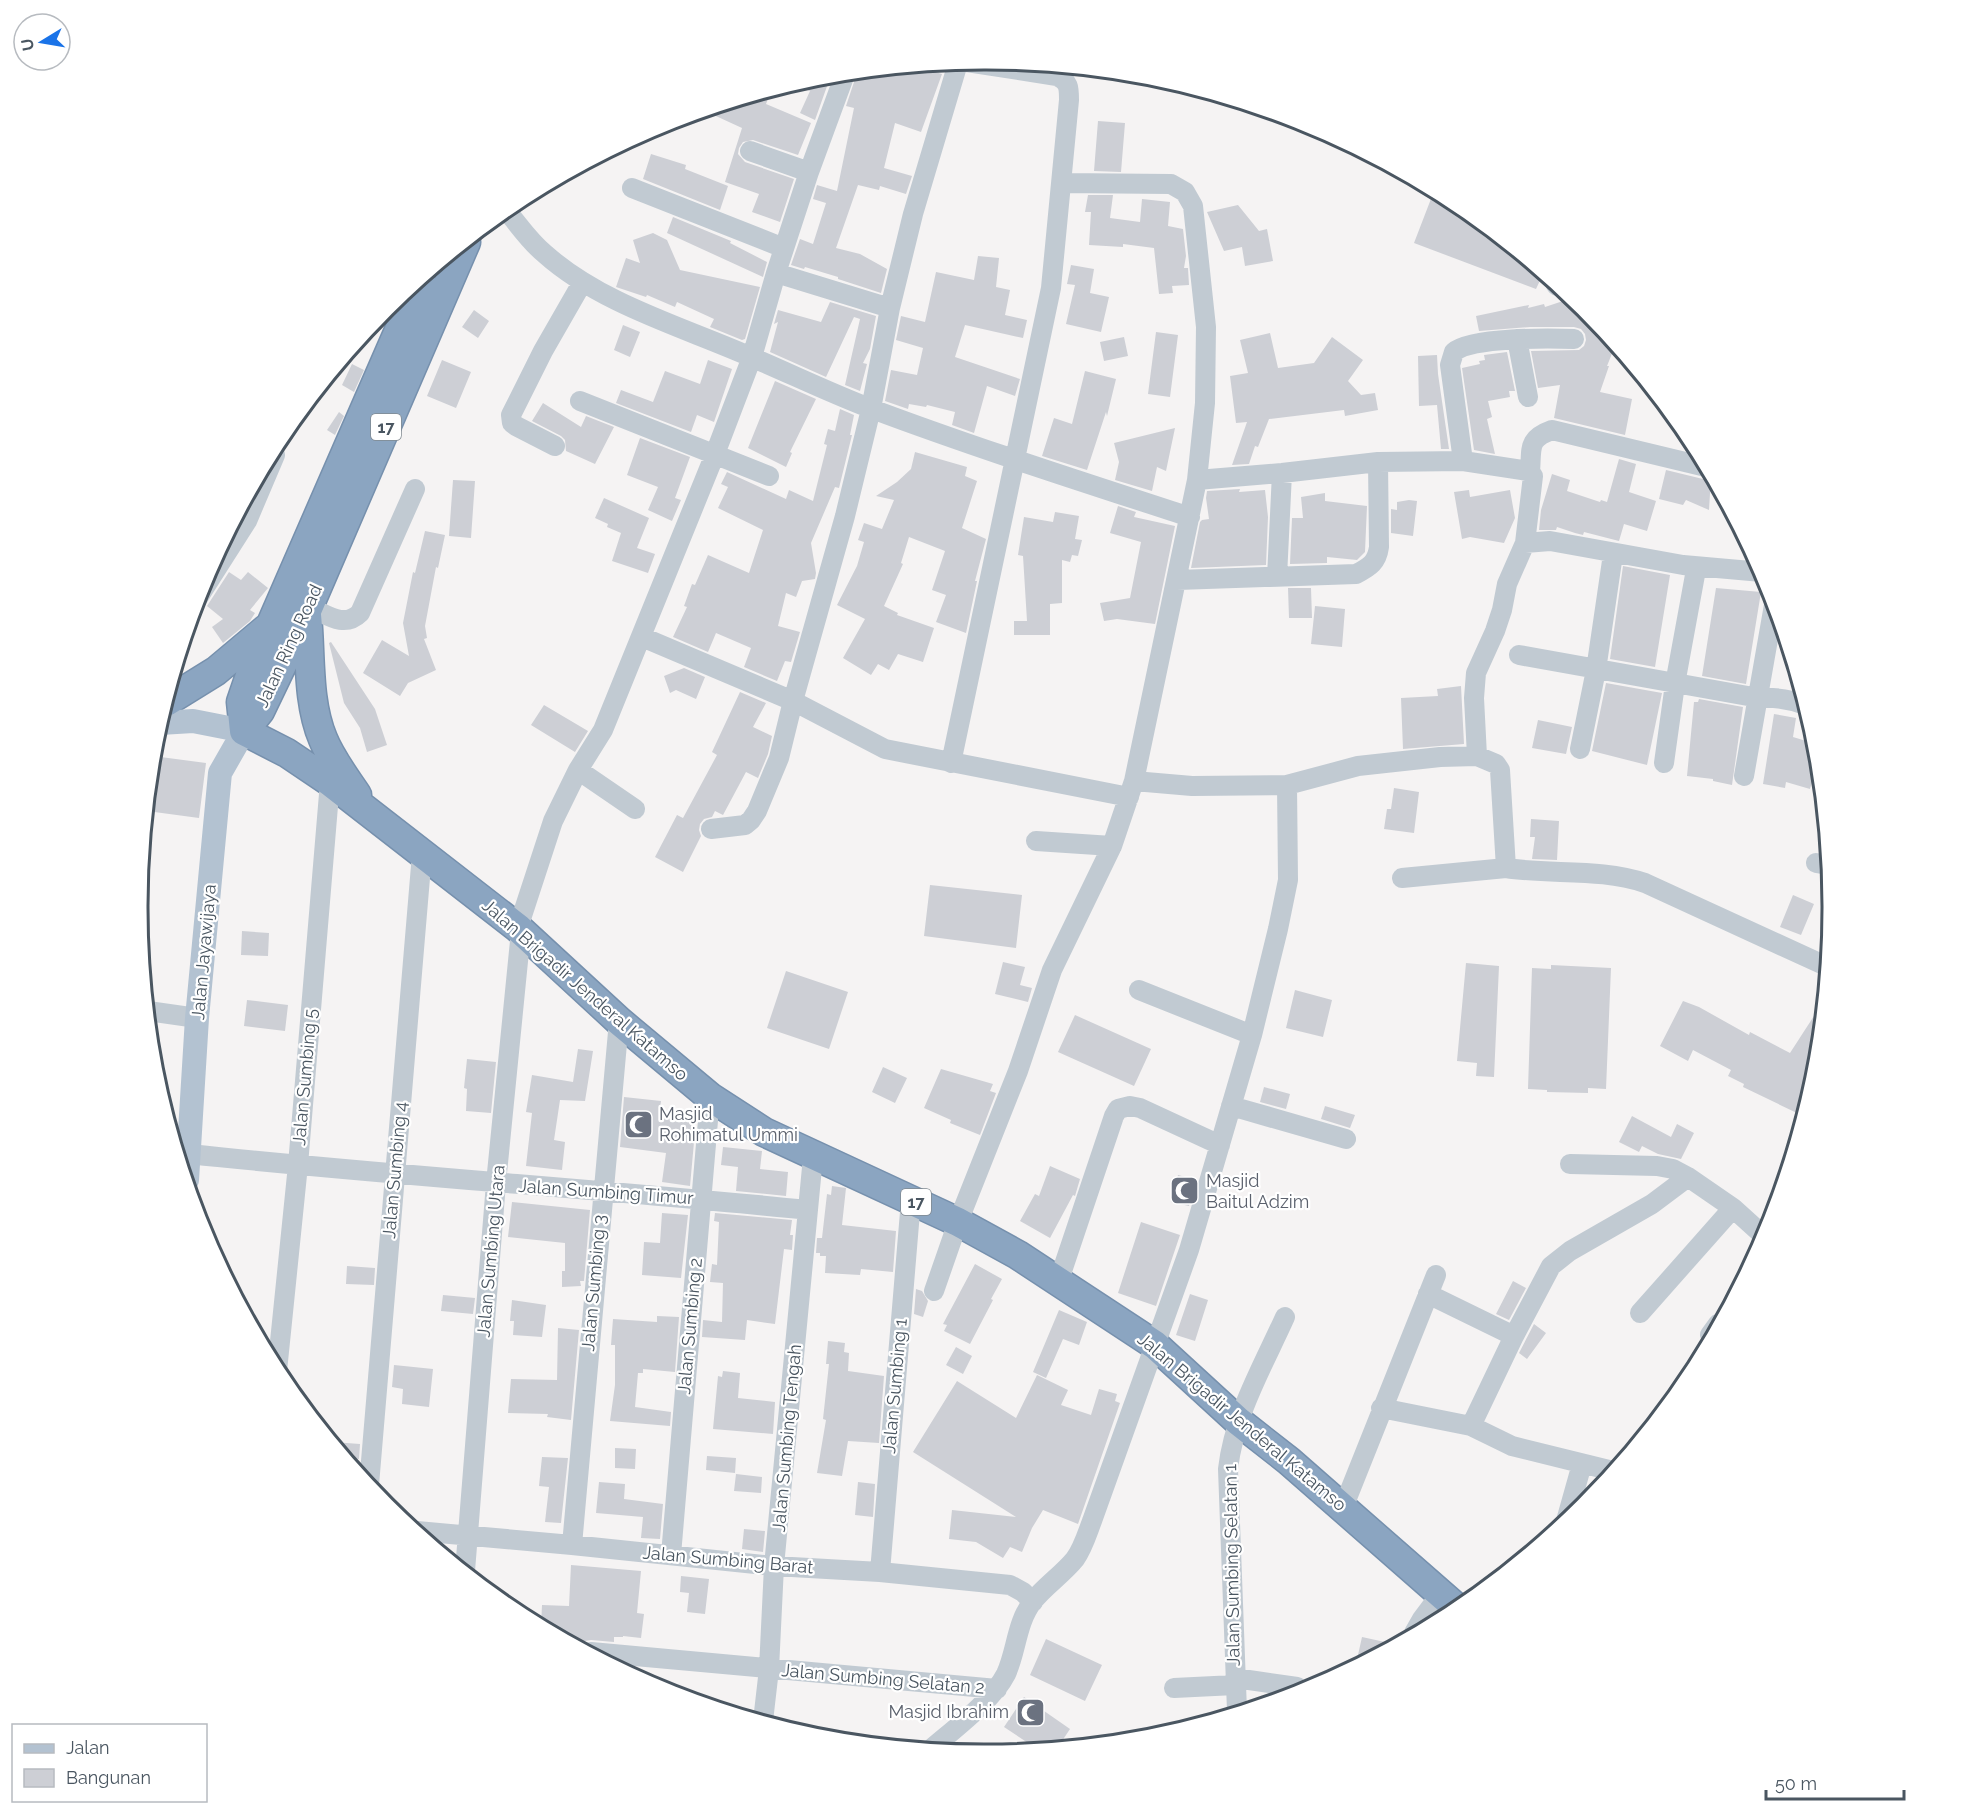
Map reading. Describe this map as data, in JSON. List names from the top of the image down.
{
  "streets": {
    "highway": ["17", "Jalan Ring Road", "Jalan Brigadir Jenderal Katamso"],
    "main road": ["Jalan Jayawijaya"],
    "street": [
      "Jalan Sumbing 5",
      "Jalan Sumbing 4",
      "Jalan Sumbing Timur",
      "Jalan Sumbing Utara",
      "Jalan Sumbing 3",
      "Jalan Sumbing 2",
      "Jalan Sumbing 1",
      "Jalan Sumbing Tengah",
      "Jalan Sumbing Barat",
      "Jalan Sumbing Selatan 1",
      "Jalan Sumbing Selatan 2"
    ]
  },
  "crossings": [
    ["17", "Jalan Ring Road"],
    ["17", "Jalan Brigadir Jenderal Katamso"],
    ["Jalan Ring Road", "Jalan Jayawijaya"],
    ["Jalan Ring Road", "Jalan Brigadir Jenderal Katamso"],
    ["Jalan Jayawijaya", "Jalan Brigadir Jenderal Katamso"],
    ["Jalan Jayawijaya", "Jalan Sumbing Timur"],
    ["Jalan Brigadir Jenderal Katamso", "Jalan Sumbing 5"],
    ["Jalan Brigadir Jenderal Katamso", "Jalan Sumbing 4"],
    ["Jalan Brigadir Jenderal Katamso", "Jalan Sumbing Utara"],
    ["Jalan Brigadir Jenderal Katamso", "Jalan Sumbing 3"],
    ["Jalan Brigadir Jenderal Katamso", "Jalan Sumbing 2"],
    ["Jalan Brigadir Jenderal Katamso", "Jalan Sumbing 1"],
    ["Jalan Brigadir Jenderal Katamso", "Jalan Sumbing Tengah"],
    ["Jalan Brigadir Jenderal Katamso", "Jalan Sumbing Selatan 1"],
    ["Jalan Sumbing 5", "Jalan Sumbing Timur"],
    ["Jalan Sumbing 4", "Jalan Sumbing Timur"],
    ["Jalan Sumbing Timur", "Jalan Sumbing Utara"],
    ["Jalan Sumbing Timur", "Jalan Sumbing 3"],
    ["Jalan Sumbing Timur", "Jalan Sumbing 2"],
    ["Jalan Sumbing Timur", "Jalan Sumbing Tengah"],
    ["Jalan Sumbing Utara", "Jalan Sumbing Barat"],
    ["Jalan Sumbing 3", "Jalan Sumbing Barat"],
    ["Jalan Sumbing 2", "Jalan Sumbing Barat"],
    ["Jalan Sumbing 1", "Jalan Sumbing Barat"],
    ["Jalan Sumbing Tengah", "Jalan Sumbing Barat"],
    ["Jalan Sumbing Tengah", "Jalan Sumbing Selatan 2"]
  ],
  "places": {
    "mosque": ["Masjid Rohimatul Ummi", "Masjid Baitul Adzim", "Masjid Ibrahim"]
  },
  "legend": ["Jalan", "Bangunan"],
  "scale_bar": "50 m",
  "north": "left"
}
